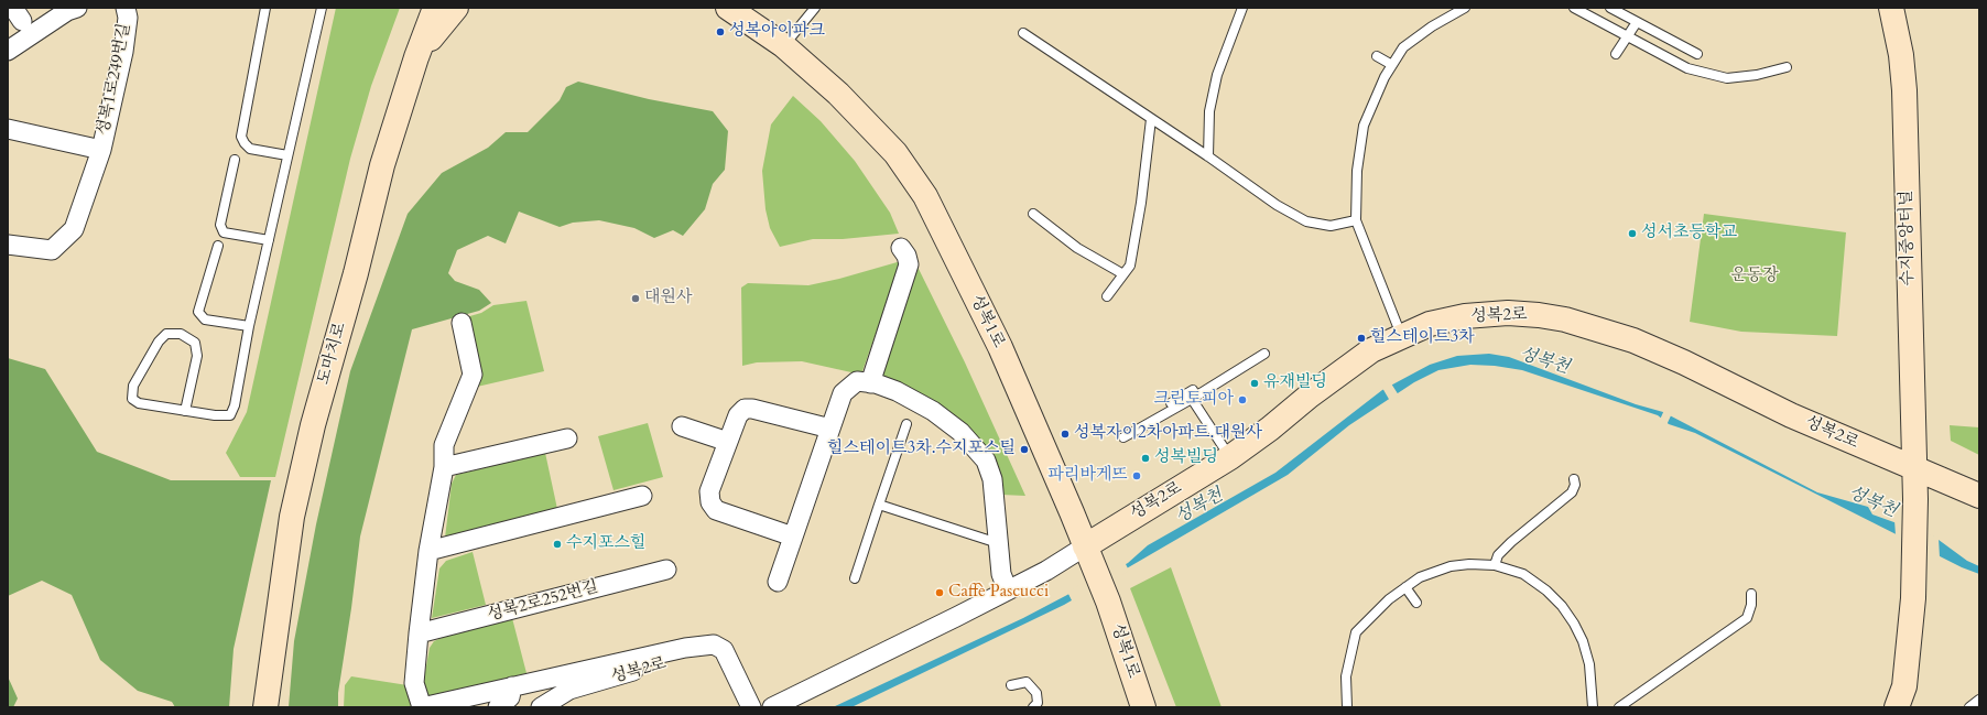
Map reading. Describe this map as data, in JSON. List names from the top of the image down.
{
  "streets": {
    "street": [
      "성복1로249번길",
      "수지중앙터널",
      "성복2로",
      "성복1로",
      "도마치로",
      "성복2로252번길"
    ]
  },
  "crossings": [
    ["수지중앙터널", "성복2로"],
    ["성복2로", "성복1로"]
  ],
  "water": ["성복천"],
  "parks": ["운동장"],
  "places": [
    "성복아이파크",
    "성서초등학교",
    "대원사",
    "힐스테이트3차",
    "유재빌딩",
    "크린토피아",
    "성복자이2차아파트.대원사",
    "힐스테이트3차.수지포스틸",
    "성복빌딩",
    "파리바게뜨",
    "수지포스힐",
    "Caffè Pascucci"
  ]
}
